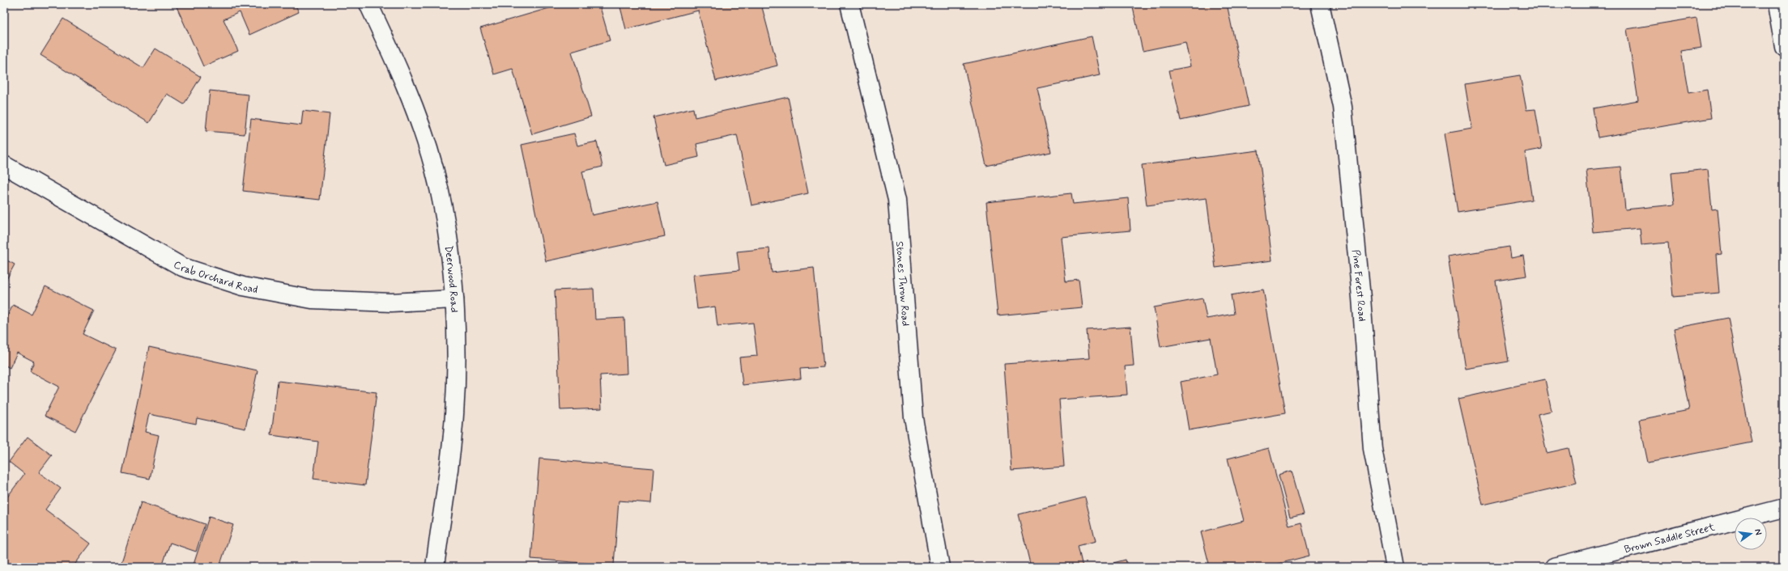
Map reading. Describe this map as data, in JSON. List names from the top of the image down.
{
  "streets": {
    "street": [
      "Crab Orchard Road",
      "Deerwood Road",
      "Stones Throw Road",
      "Pine Forest Road",
      "Brown Saddle Street"
    ]
  },
  "crossings": [
    ["Crab Orchard Road", "Deerwood Road"]
  ],
  "north": "right"
}
